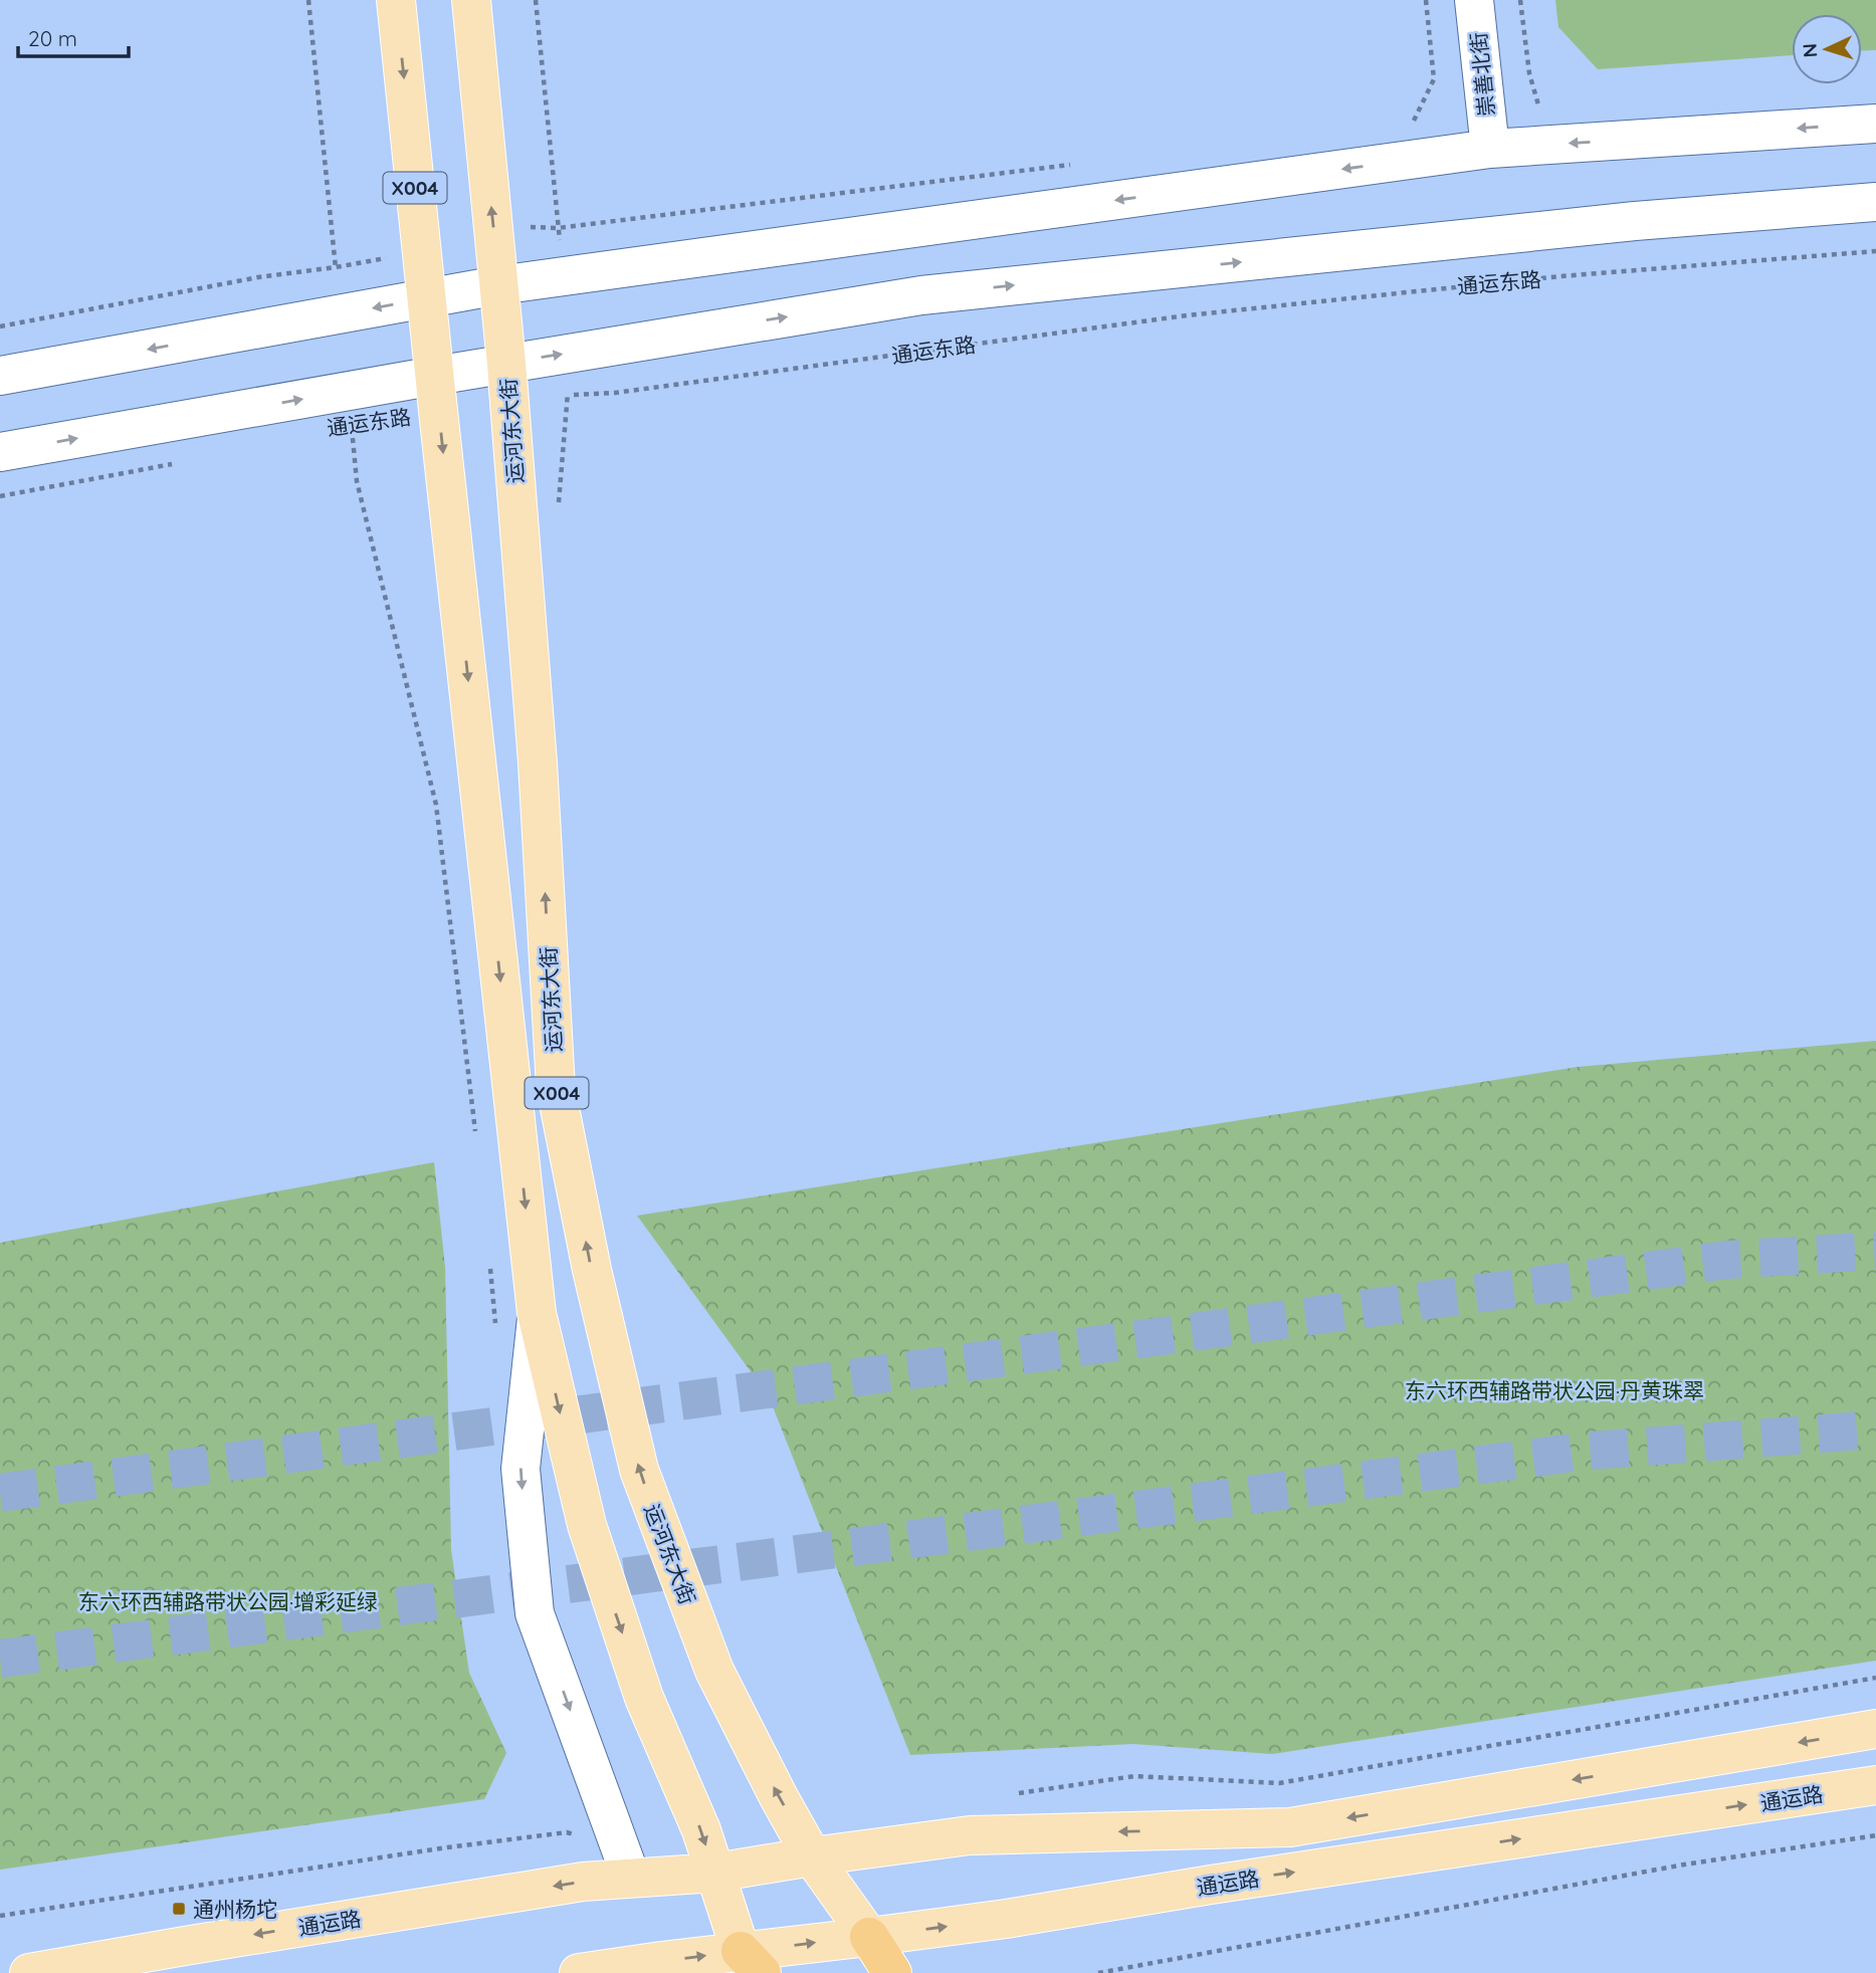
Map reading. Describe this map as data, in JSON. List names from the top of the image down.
{
  "streets": {
    "main road": [
      "崇善北街",
      "X004",
      "通运东路",
      "运河东大街",
      "通运路"
    ]
  },
  "crossings": [
    ["X004", "通运东路"],
    ["X004", "通运路"],
    ["通运东路", "运河东大街"],
    ["运河东大街", "通运路"]
  ],
  "parks": ["东六环西辅路带状公园·丹黄珠翠", "东六环西辅路带状公园·增彩延绿"],
  "places": {
    "transit": ["通州杨坨"]
  },
  "scale_bar": "20 m",
  "north": "left"
}
